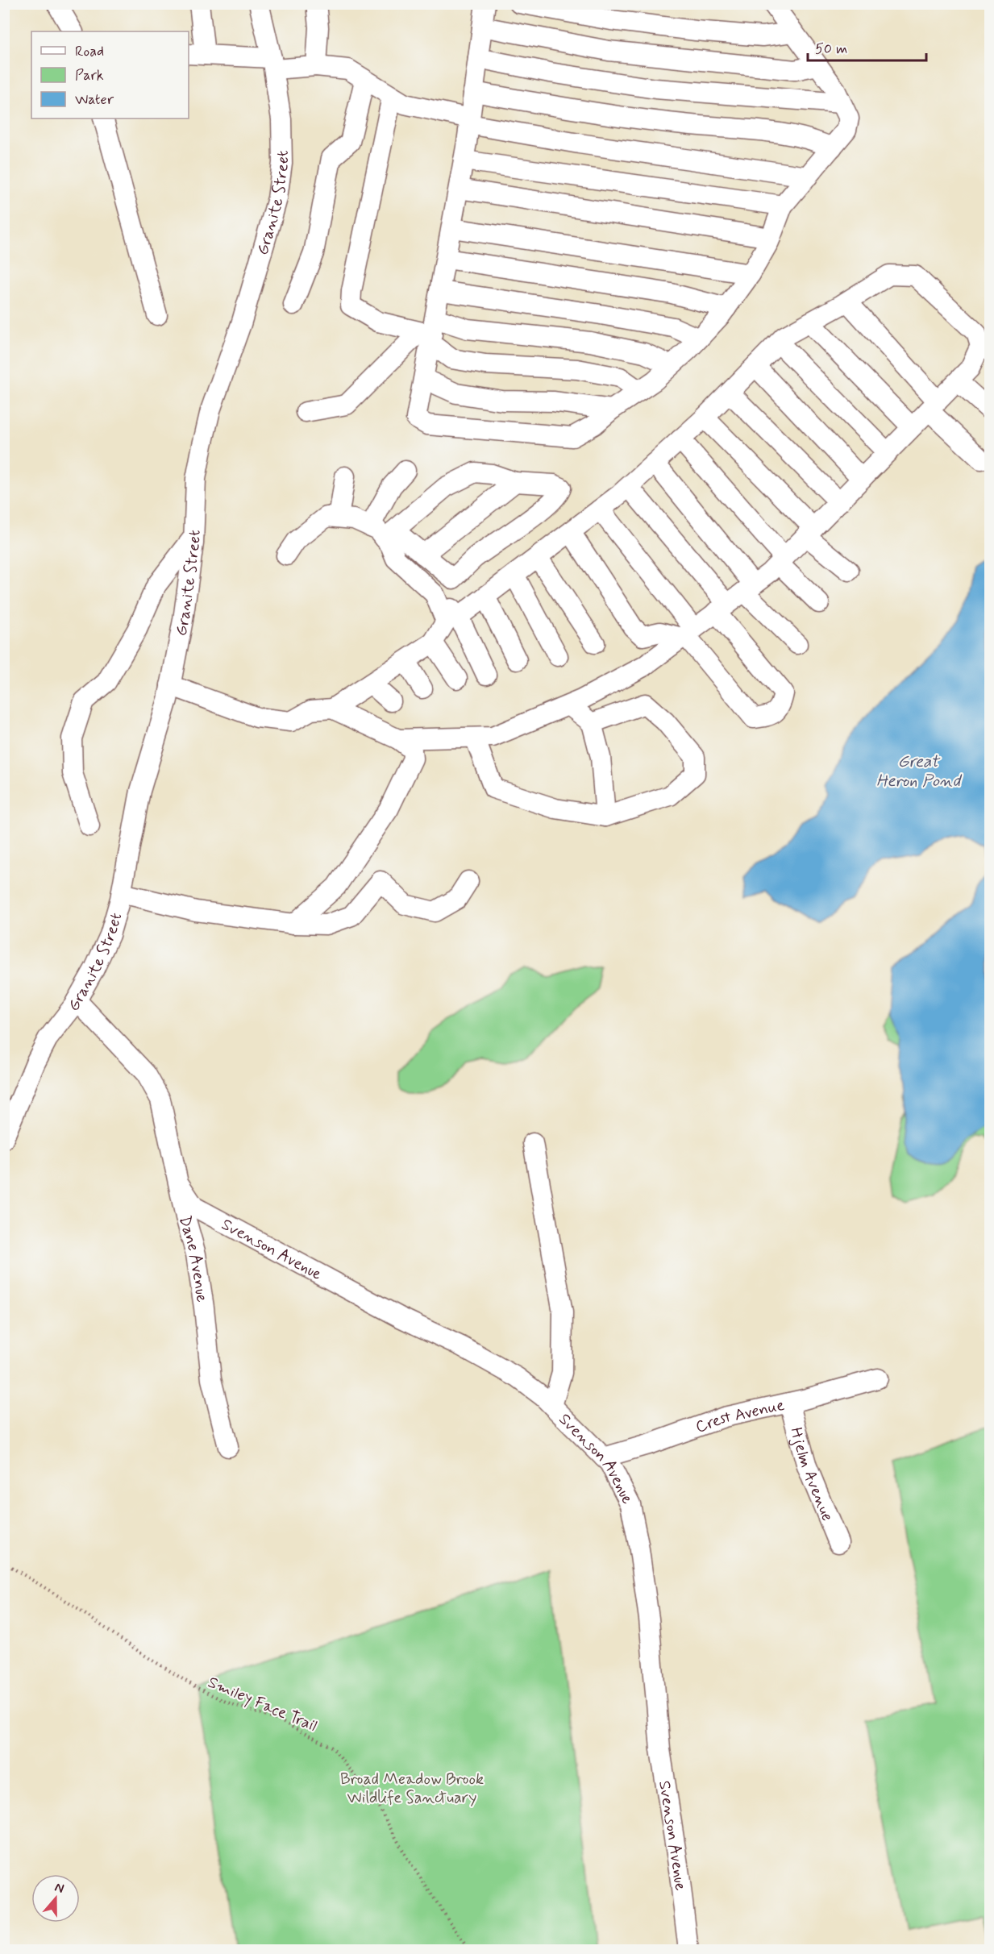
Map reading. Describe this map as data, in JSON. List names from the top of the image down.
{
  "streets": {
    "street": [
      "Granite Street",
      "Svenson Avenue",
      "Dane Avenue",
      "Crest Avenue",
      "Hjelm Avenue"
    ],
    "path": ["Smiley Face Trail"]
  },
  "crossings": [
    ["Granite Street", "Dane Avenue"],
    ["Svenson Avenue", "Dane Avenue"],
    ["Svenson Avenue", "Crest Avenue"],
    ["Crest Avenue", "Hjelm Avenue"]
  ],
  "water": ["Great Heron Pond"],
  "parks": ["Broad Meadow Brook Wildlife Sanctuary"],
  "legend": ["Road", "Park", "Water"],
  "scale_bar": "50 m",
  "north": "top"
}
